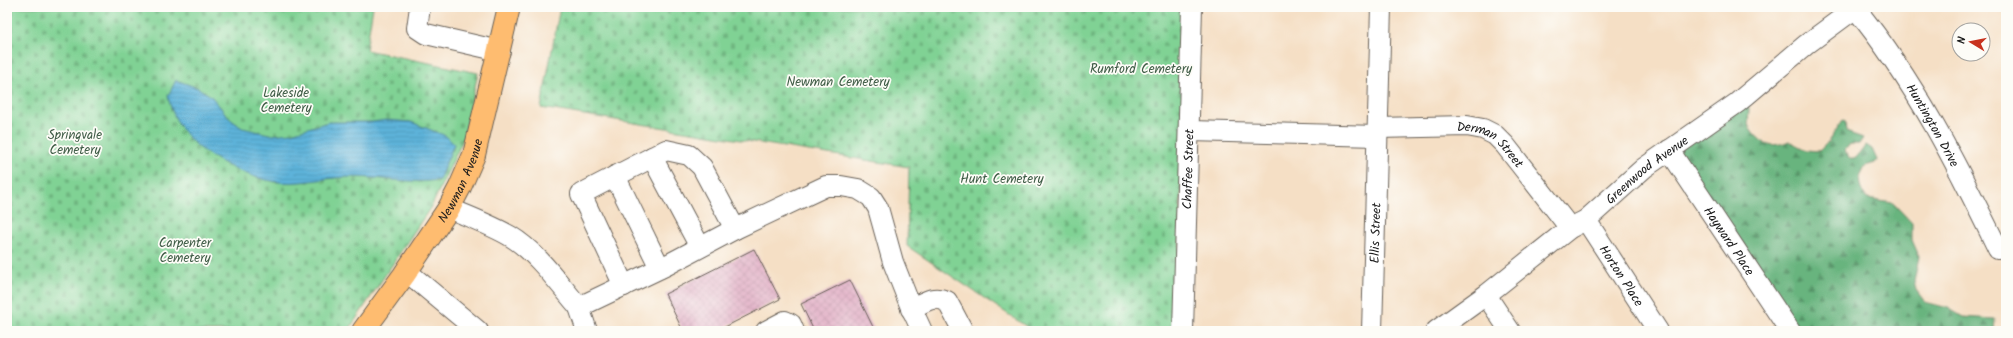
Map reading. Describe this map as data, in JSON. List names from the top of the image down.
{
  "streets": {
    "main road": ["Newman Avenue"],
    "street": [
      "Huntington Drive",
      "Derman Street",
      "Chaffee Street",
      "Greenwood Avenue",
      "Ellis Street",
      "Hayward Place",
      "Horton Place"
    ]
  },
  "crossings": [
    ["Huntington Drive", "Greenwood Avenue"],
    ["Derman Street", "Chaffee Street"],
    ["Derman Street", "Greenwood Avenue"],
    ["Derman Street", "Ellis Street"],
    ["Derman Street", "Horton Place"],
    ["Greenwood Avenue", "Hayward Place"],
    ["Greenwood Avenue", "Horton Place"]
  ],
  "parks": [
    "Rumford Cemetery",
    "Newman Cemetery",
    "Lakeside Cemetery",
    "Springvale Cemetery",
    "Hunt Cemetery",
    "Carpenter Cemetery"
  ],
  "north": "left"
}
